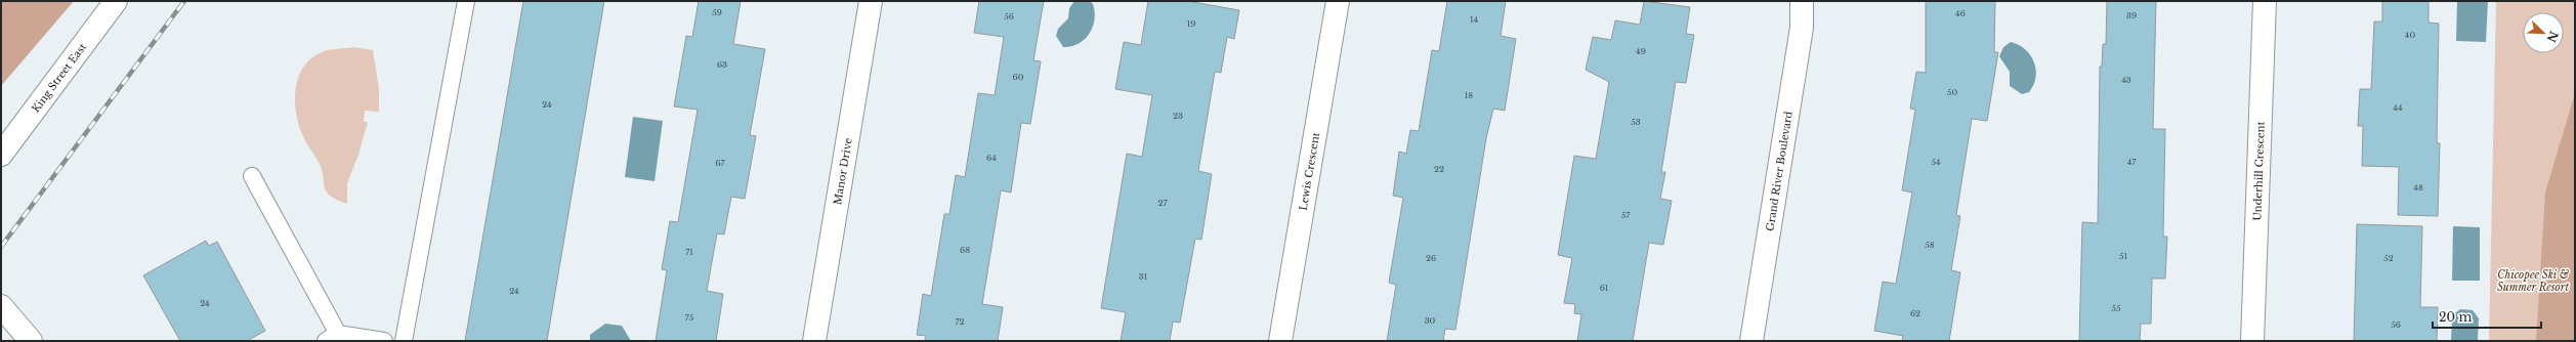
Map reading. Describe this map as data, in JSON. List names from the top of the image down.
{
  "streets": {
    "street": [
      "King Street East",
      "Manor Drive",
      "Lewis Crescent",
      "Grand River Boulevard",
      "Underhill Crescent"
    ]
  },
  "parks": ["Chicopee Ski & Summer Resort"],
  "house_numbers": [
    "59",
    "46",
    "39",
    "56",
    "14",
    "19",
    "40",
    "49",
    "63",
    "60",
    "43",
    "50",
    "18",
    "24",
    "44",
    "23",
    "53",
    "64",
    "54",
    "47",
    "67",
    "22",
    "48",
    "27",
    "57",
    "58",
    "68",
    "71",
    "51",
    "26",
    "52",
    "31",
    "61",
    "24",
    "24",
    "55",
    "62",
    "75",
    "30",
    "72",
    "56"
  ],
  "scale_bar": "20 m",
  "north": "bottom right"
}
